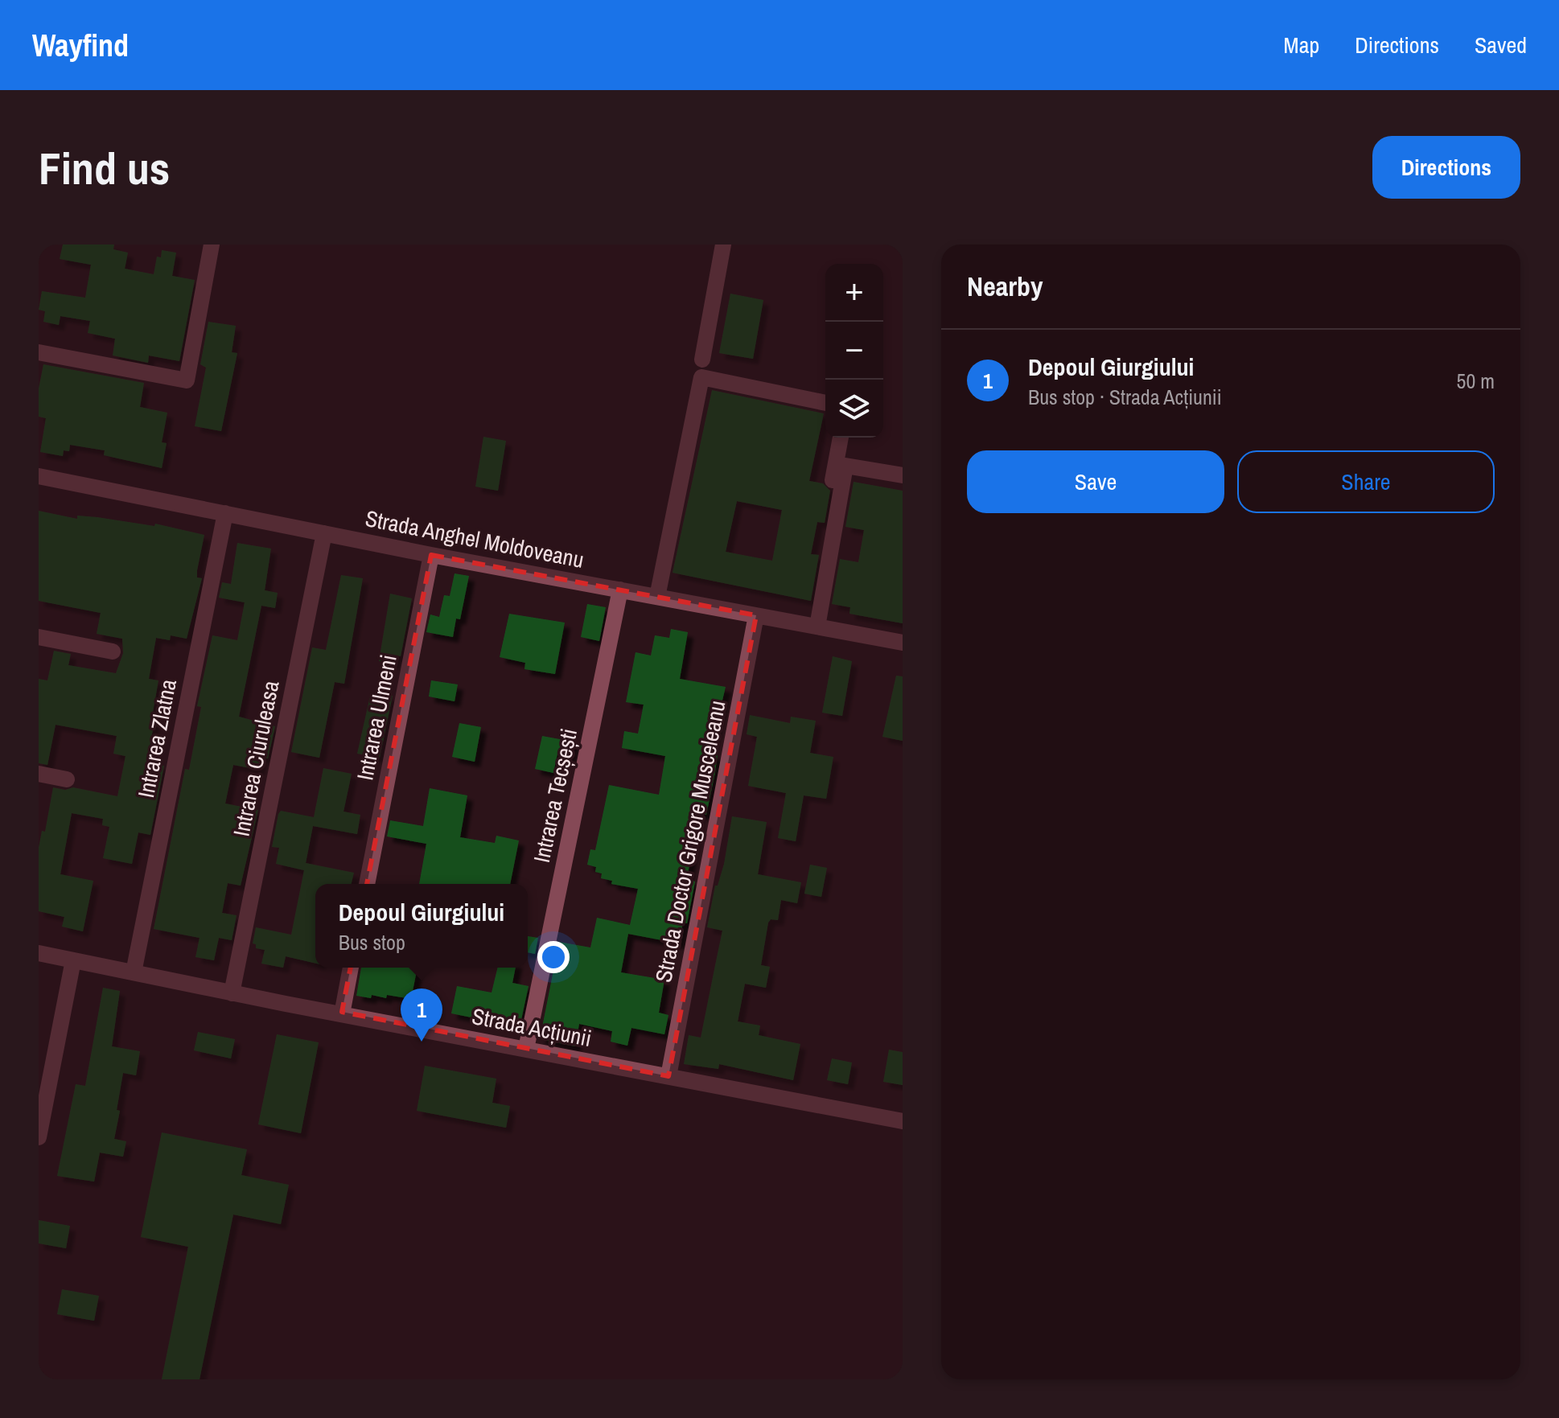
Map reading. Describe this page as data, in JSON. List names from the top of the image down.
{
  "streets": {
    "street": [
      "Strada Anghel Moldoveanu",
      "Intrarea Ulmeni",
      "Intrarea Zlatna",
      "Intrarea Ciuruleasa",
      "Intrarea Tecșești",
      "Strada Doctor Grigore Musceleanu",
      "Strada Acțiunii"
    ]
  },
  "crossings": [
    ["Strada Anghel Moldoveanu", "Intrarea Ulmeni"],
    ["Strada Anghel Moldoveanu", "Intrarea Zlatna"],
    ["Strada Anghel Moldoveanu", "Intrarea Ciuruleasa"],
    ["Strada Anghel Moldoveanu", "Intrarea Tecșești"],
    ["Strada Anghel Moldoveanu", "Strada Doctor Grigore Musceleanu"],
    ["Intrarea Zlatna", "Strada Acțiunii"],
    ["Intrarea Ciuruleasa", "Strada Acțiunii"],
    ["Intrarea Tecșești", "Strada Acțiunii"],
    ["Strada Doctor Grigore Musceleanu", "Strada Acțiunii"]
  ],
  "page": {
    "header": "Wayfind",
    "nav": ["Map", "Directions", "Saved"],
    "buttons": [
      "Directions",
      ["Save", "Share"]
    ],
    "title": "Find us",
    "heading": "Nearby",
    "map_buttons": ["+", "−"],
    "list": [
      {
        "mark": "1",
        "name": "Depoul Giurgiului",
        "note": "Bus stop · Strada Acțiunii",
        "value": "50 m"
      }
    ],
    "popup": ["Depoul Giurgiului", "Bus stop"],
    "pins": "1"
  }
}
